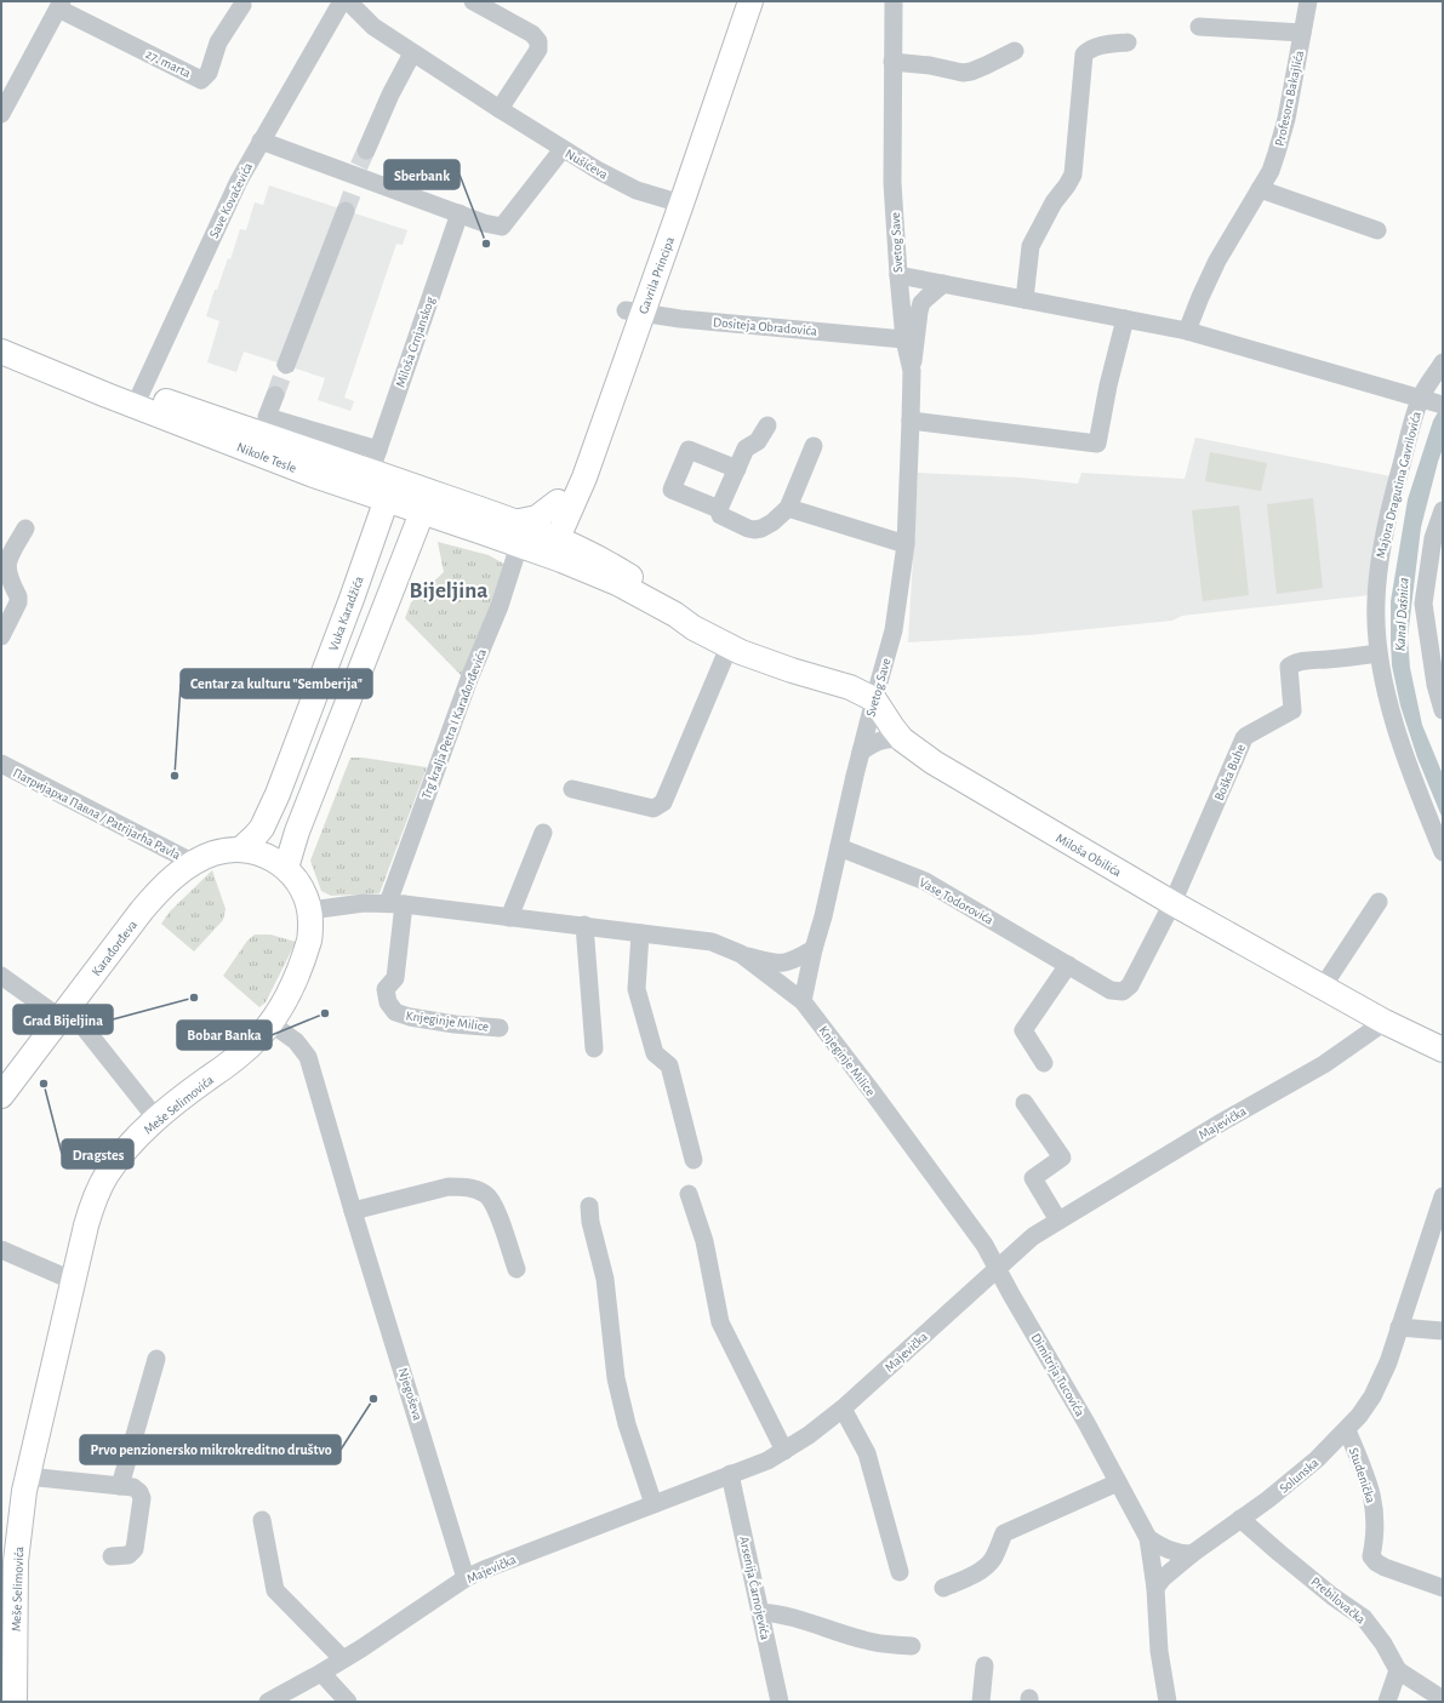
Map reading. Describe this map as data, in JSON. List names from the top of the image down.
{
  "streets": {
    "main road": [
      "Gavrila Principa",
      "Nikole Tesle",
      "Vuka Karadžića",
      "Miloša Obilića",
      "Karađorđeva",
      "Meše Selimovića"
    ],
    "street": [
      "27. marta",
      "Profesora Bakajlića",
      "Nušićeva",
      "Save Kovačevića",
      "Svetog Save",
      "Dositeja Obradovića",
      "Miloša Crnjanskog",
      "Majora Dragutina Gavrilovića",
      "Trg kralja Petra I Karađorđevića",
      "Boška Buhe",
      "Патријарха Павла / Patrijarha Pavla",
      "Vase Todorovića",
      "Knjeginje Milice",
      "Majevička",
      "Dimitrija Tucovića",
      "Njegoševa",
      "Solunska",
      "Studenička",
      "Arsenija Čarnojevića",
      "Prebilovačka"
    ]
  },
  "crossings": [
    ["Profesora Bakajlića", "Majora Dragutina Gavrilovića"],
    ["Nušićeva", "Gavrila Principa"],
    ["Save Kovačevića", "Nikole Tesle"],
    ["Svetog Save", "Dositeja Obradovića"],
    ["Svetog Save", "Majora Dragutina Gavrilovića"],
    ["Svetog Save", "Miloša Obilića"],
    ["Svetog Save", "Vase Todorovića"],
    ["Svetog Save", "Knjeginje Milice"],
    ["Gavrila Principa", "Dositeja Obradovića"],
    ["Gavrila Principa", "Nikole Tesle"],
    ["Gavrila Principa", "Trg kralja Petra I Karađorđevića"],
    ["Miloša Crnjanskog", "Nikole Tesle"],
    ["Nikole Tesle", "Vuka Karadžića"],
    ["Nikole Tesle", "Trg kralja Petra I Karađorđevića"],
    ["Majora Dragutina Gavrilovića", "Boška Buhe"],
    ["Vuka Karadžića", "Karađorđeva"],
    ["Vuka Karadžića", "Meše Selimovića"],
    ["Trg kralja Petra I Karađorđevića", "Knjeginje Milice"],
    ["Boška Buhe", "Miloša Obilića"],
    ["Boška Buhe", "Vase Todorovića"],
    ["Патријарха Павла / Patrijarha Pavla", "Karađorđeva"],
    ["Miloša Obilića", "Vase Todorovića"],
    ["Miloša Obilića", "Majevička"],
    ["Karađorđeva", "Meše Selimovića"],
    ["Knjeginje Milice", "Meše Selimovića"],
    ["Knjeginje Milice", "Majevička"],
    ["Knjeginje Milice", "Dimitrija Tucovića"],
    ["Meše Selimovića", "Njegoševa"],
    ["Majevička", "Dimitrija Tucovića"],
    ["Majevička", "Njegoševa"],
    ["Majevička", "Arsenija Čarnojevića"],
    ["Dimitrija Tucovića", "Solunska"],
    ["Solunska", "Studenička"],
    ["Solunska", "Prebilovačka"]
  ],
  "districts": ["Bijeljina"],
  "water": ["Kanal Dašnica"],
  "places": [
    "Sberbank",
    "Centar za kulturu \"Semberija\"",
    "Grad Bijeljina",
    "Bobar Banka",
    "Dragstes",
    "Prvo penzionersko mikrokreditno društvo"
  ]
}
